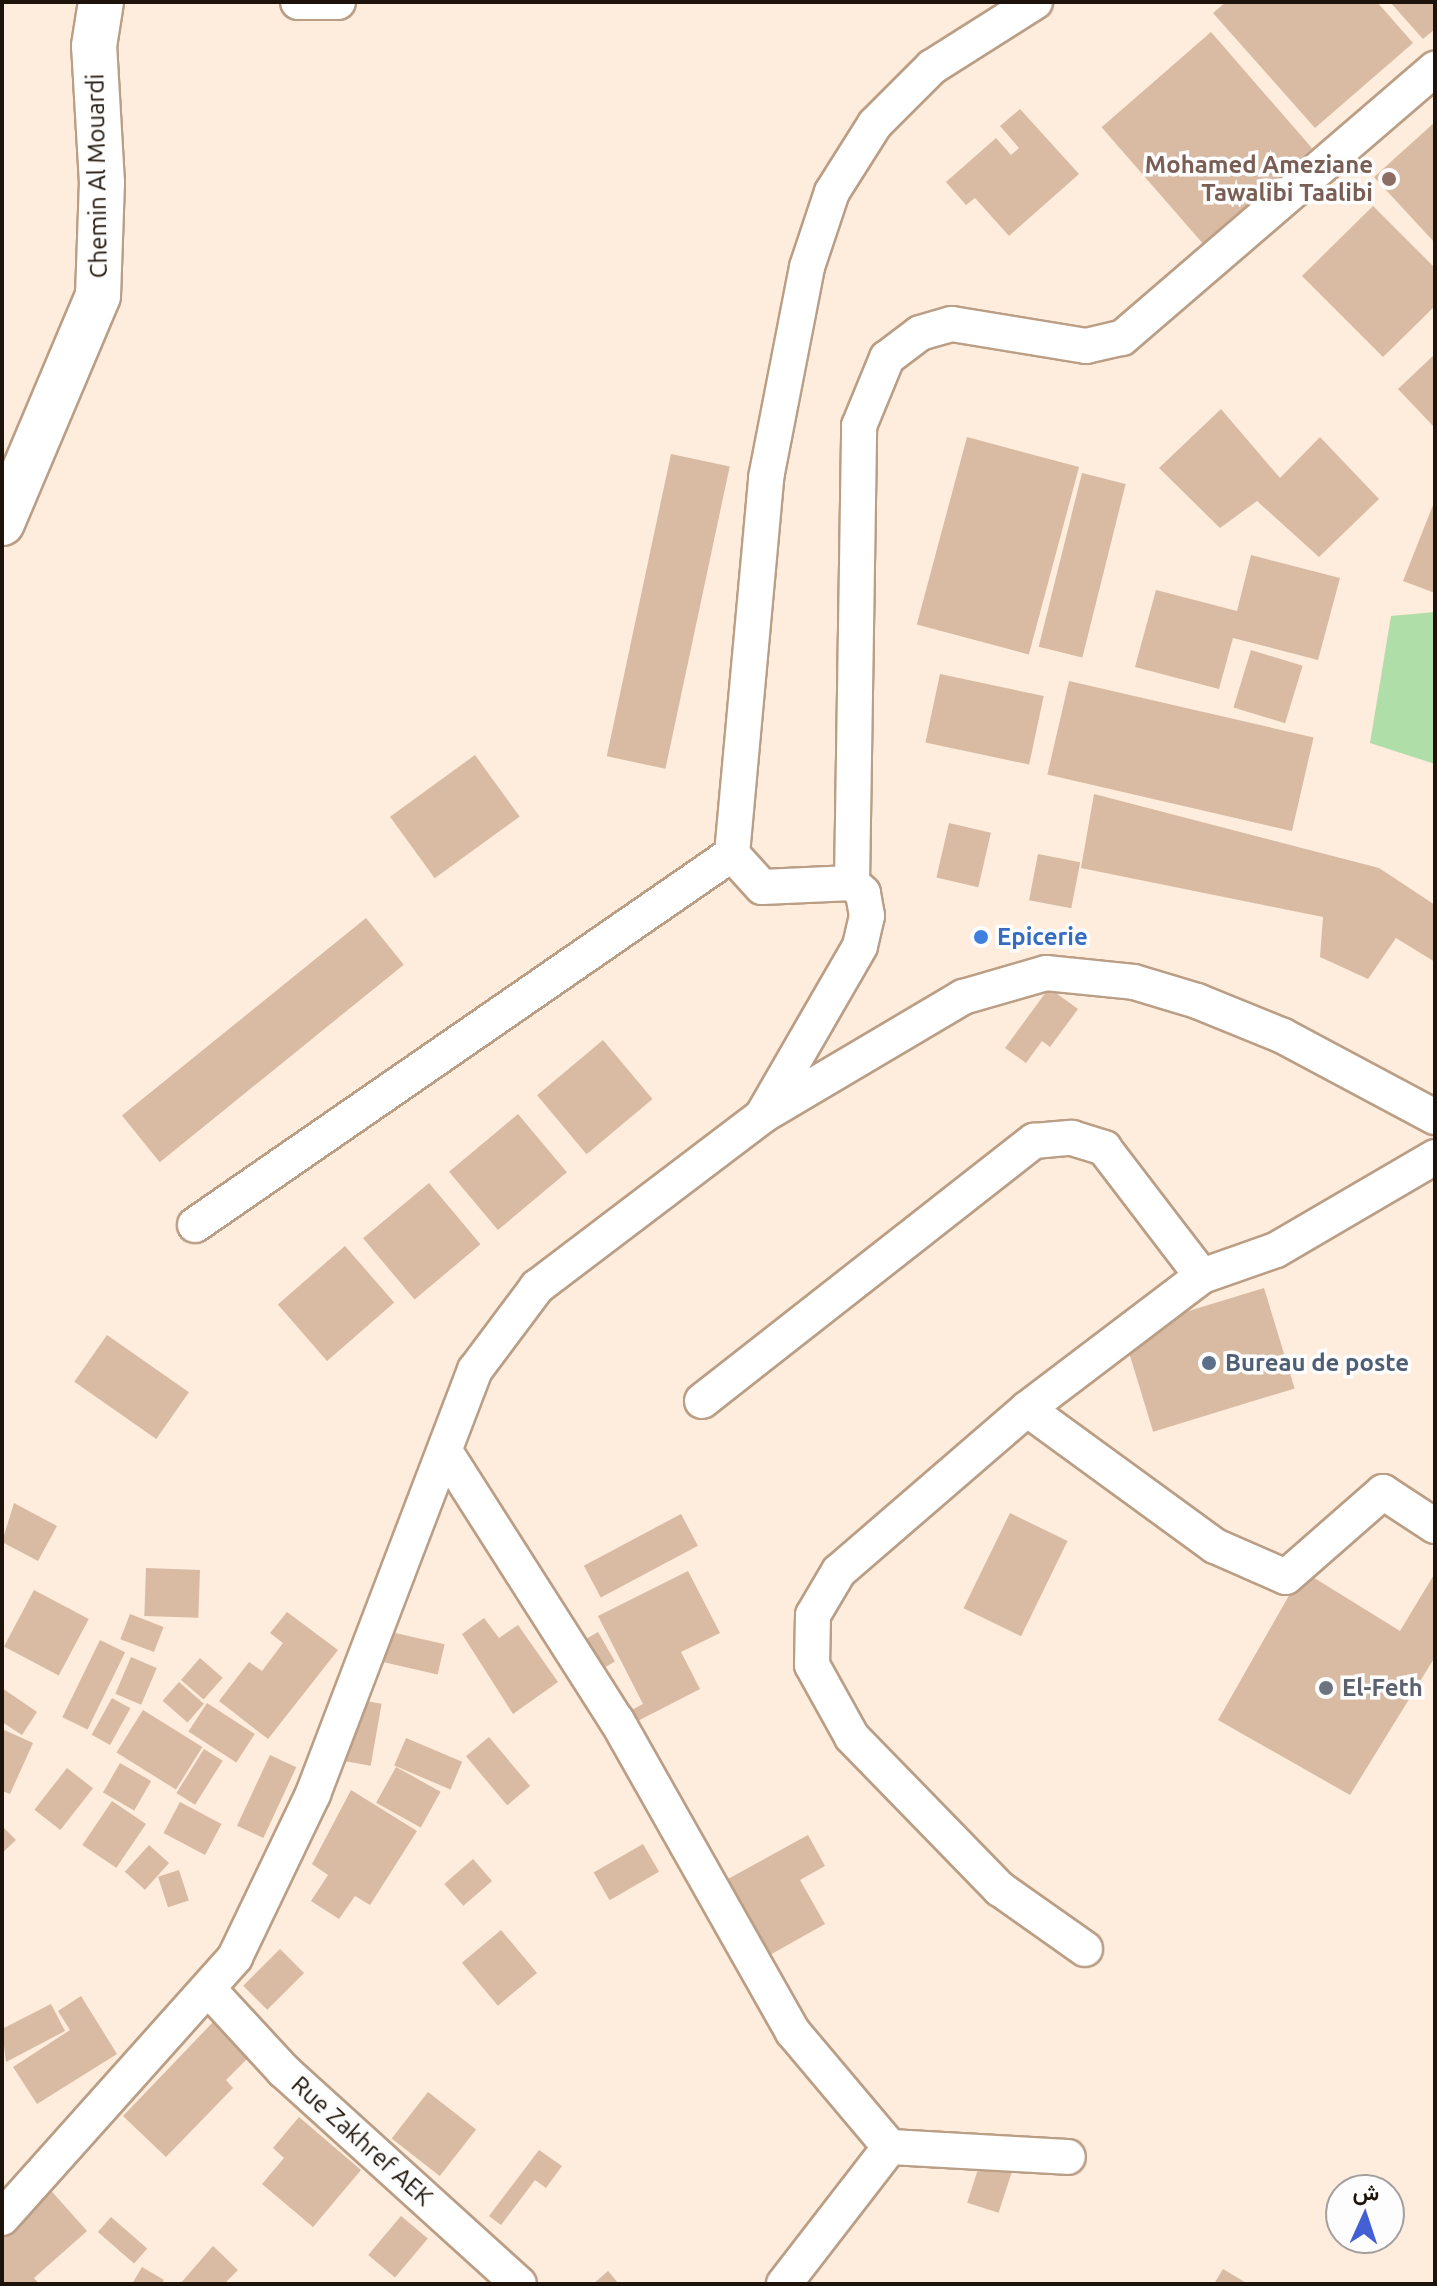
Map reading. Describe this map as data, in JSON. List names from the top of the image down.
{
  "streets": {
    "street": ["Chemin Al Mouardi", "Rue Zakhref AEK"]
  },
  "places": [
    "Mohamed Ameziane Tawalibi Taalibi",
    "Epicerie",
    "Bureau de poste",
    "El-Feth"
  ],
  "north": "top"
}
